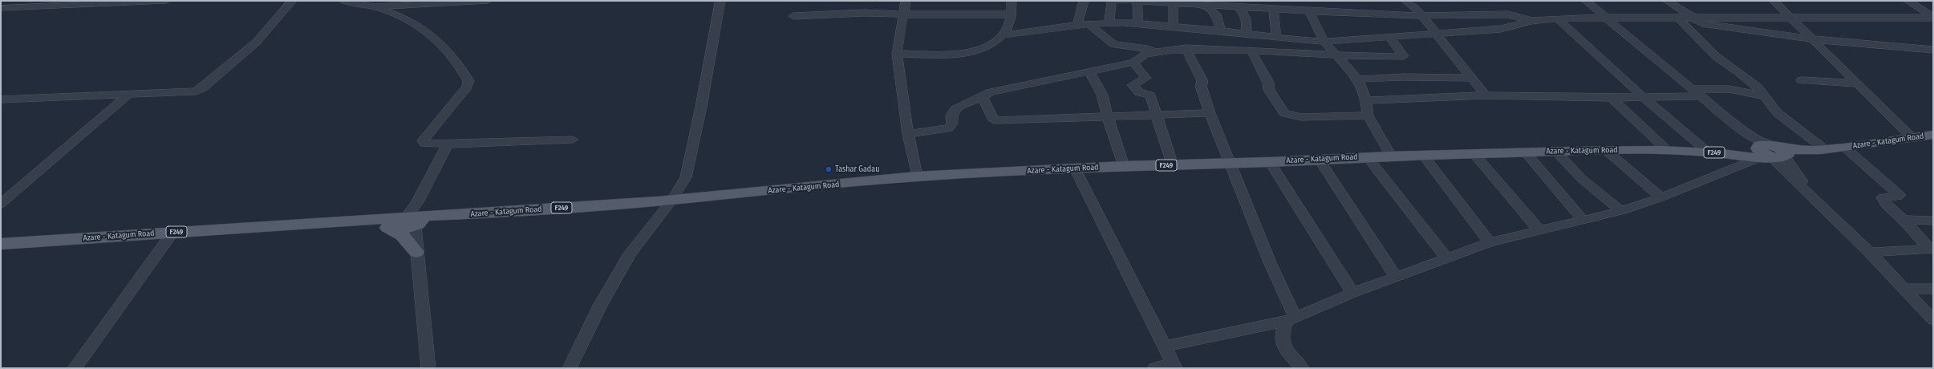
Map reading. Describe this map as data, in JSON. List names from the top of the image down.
{
  "streets": {
    "main road": ["Azare - Katagum Road", "F249"]
  },
  "places": ["Tashar Gadau"]
}
